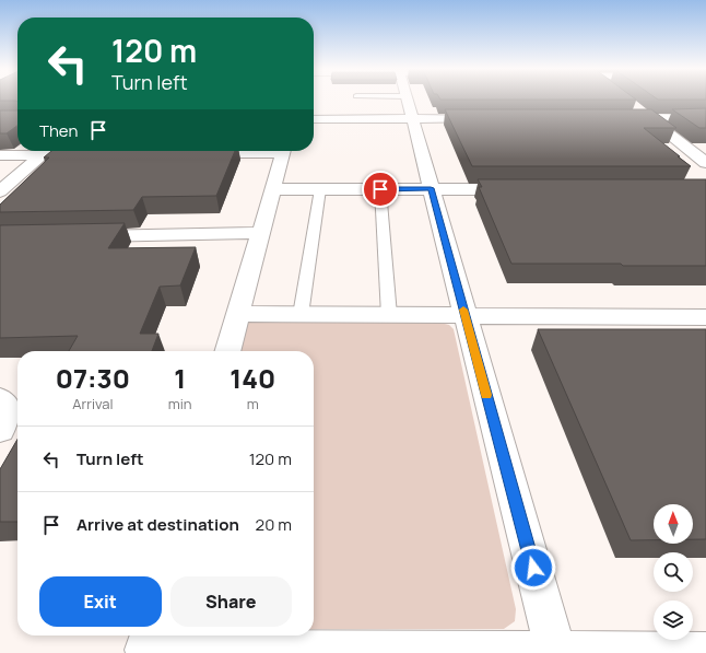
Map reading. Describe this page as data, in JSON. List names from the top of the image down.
{
  "north": "top",
  "page": {
    "turn": ["120 m", "Turn left"],
    "then": "Then",
    "eta": [
      "07:30",
      "Arrival",
      "1",
      "min",
      "140",
      "m"
    ],
    "list": [
      {
        "name": "Turn left",
        "value": "120 m"
      },
      {
        "name": "Arrive at destination",
        "value": "20 m"
      }
    ],
    "buttons": ["Exit", "Share"]
  }
}
